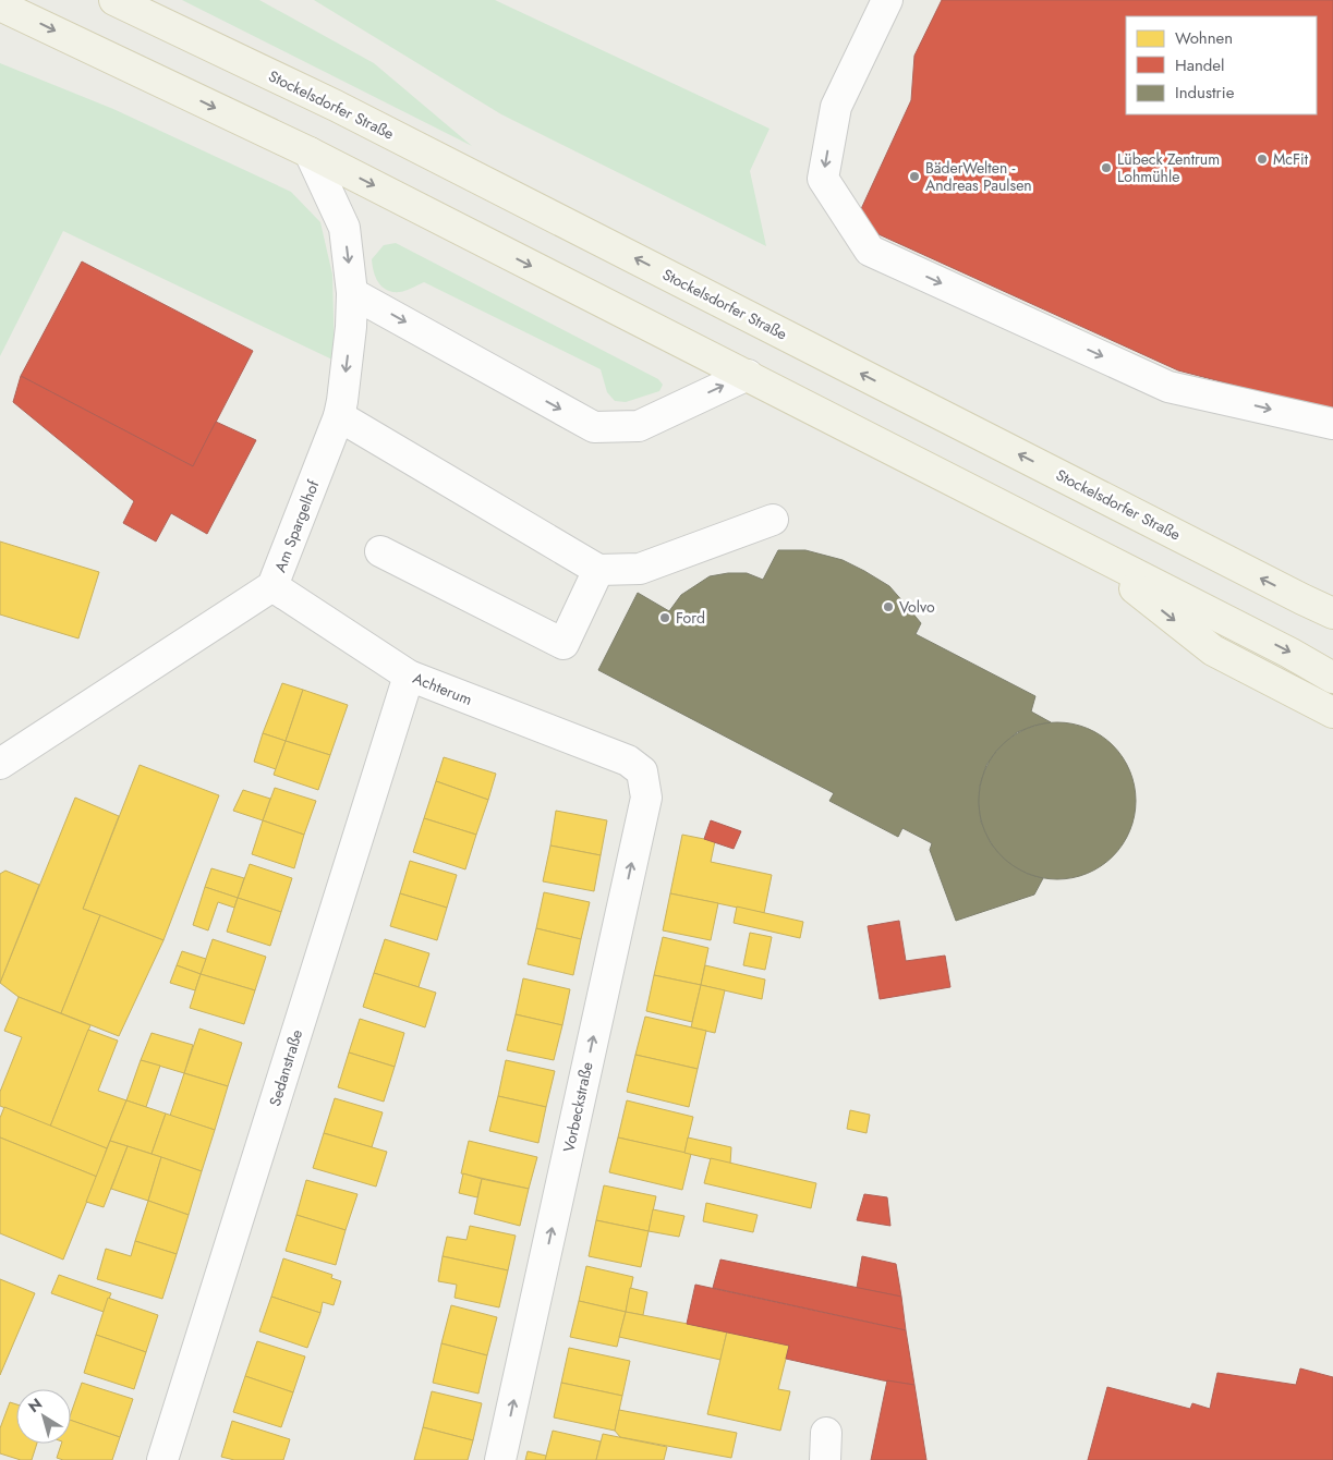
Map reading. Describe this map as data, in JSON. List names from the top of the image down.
{
  "streets": {
    "main road": ["Stockelsdorfer Straße"],
    "street": [
      "Am Spargelhof",
      "Achterum",
      "Sedanstraße",
      "Vorbeckstraße"
    ]
  },
  "crossings": [
    ["Am Spargelhof", "Achterum"],
    ["Achterum", "Sedanstraße"],
    ["Achterum", "Vorbeckstraße"]
  ],
  "one_way": ["Vorbeckstraße"],
  "places": [
    "McFit",
    "Lübeck Zentrum Lohmühle",
    "BäderWelten - Andreas Paulsen",
    "Volvo",
    "Ford"
  ],
  "legend": ["Wohnen", "Handel", "Industrie"],
  "north": "top left"
}
